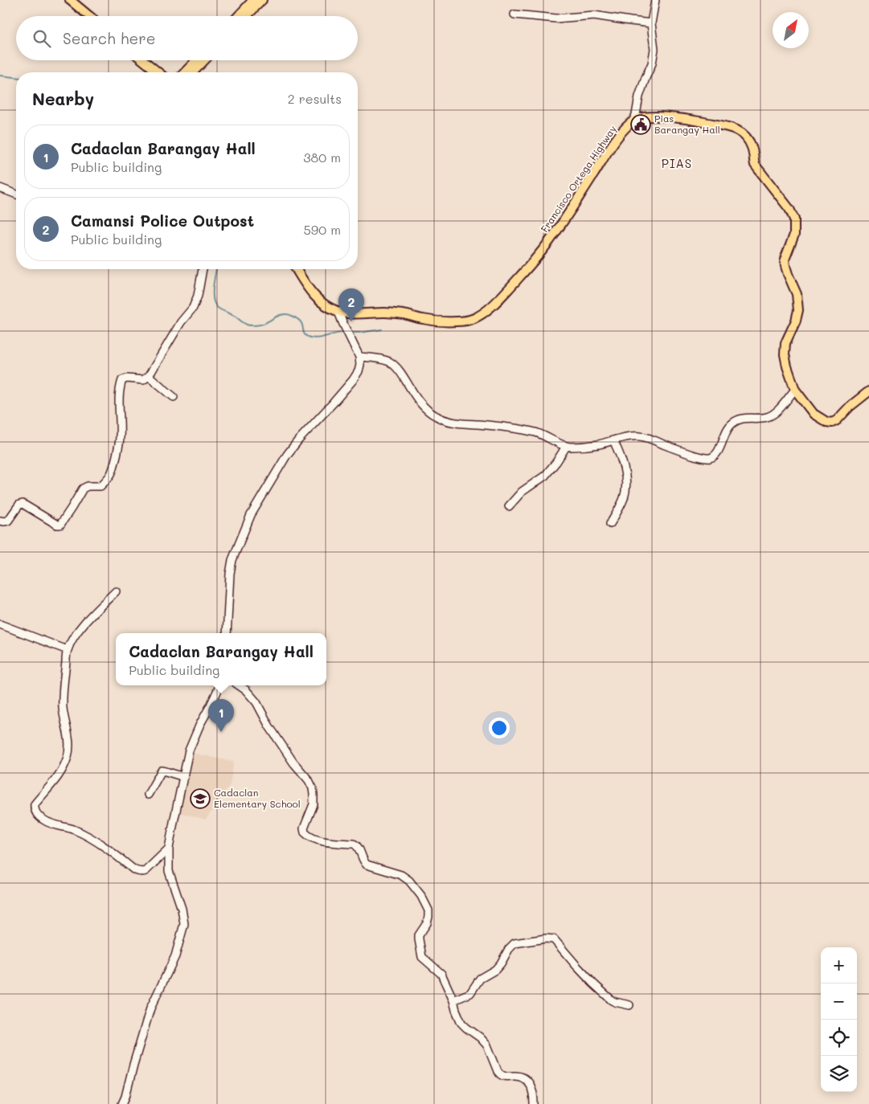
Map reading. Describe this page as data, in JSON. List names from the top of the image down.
{
  "streets": {
    "main road": ["Francisco Ortega Highway"]
  },
  "districts": ["PIAS"],
  "places": {
    "public building": ["Pias Barangay Hall"],
    "school or university": ["Cadaclan Elementary School"]
  },
  "north": "top right",
  "page": {
    "search": "Search here",
    "heading": ["Nearby", "2 results"],
    "list": [
      {
        "mark": "1",
        "name": "Cadaclan Barangay Hall",
        "note": "Public building",
        "value": "380 m"
      },
      {
        "mark": "2",
        "name": "Camansi Police Outpost",
        "note": "Public building",
        "value": "590 m"
      }
    ],
    "pins": ["2", "1"],
    "popup": ["Cadaclan Barangay Hall", "Public building"],
    "map_buttons": ["+", "−"]
  }
}
